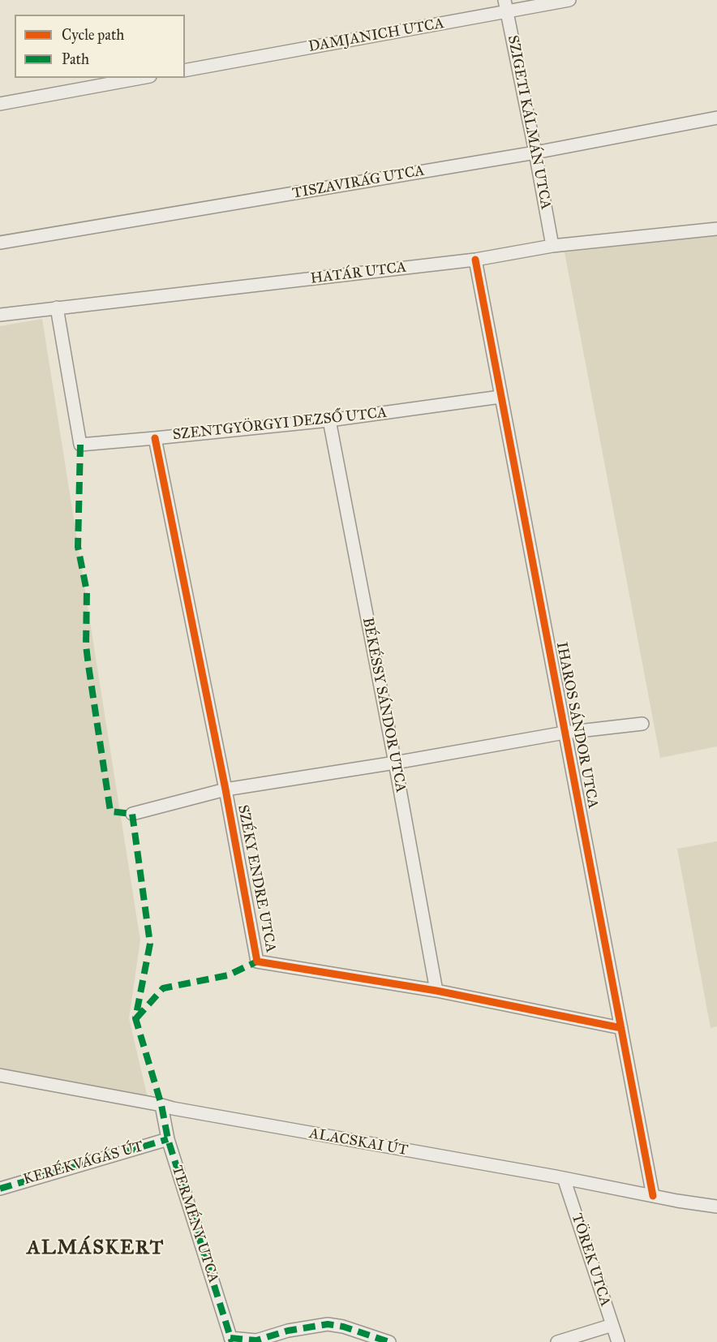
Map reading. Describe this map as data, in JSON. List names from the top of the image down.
{
  "streets": {
    "street": [
      "DAMJANICH UTCA",
      "SZIGETI KÁLMÁN UTCA",
      "TISZAVIRÁG UTCA",
      "HATÁR UTCA",
      "SZENTGYÖRGYI DEZSŐ UTCA",
      "BÉKÉSSY SÁNDOR UTCA",
      "IHAROS SÁNDOR UTCA",
      "SZÉKY ENDRE UTCA",
      "ALACSKAI ÚT",
      "KERÉKVÁGÁS ÚT",
      "TERMÉNY UTCA",
      "TÖREK UTCA"
    ]
  },
  "crossings": [
    ["DAMJANICH UTCA", "SZIGETI KÁLMÁN UTCA"],
    ["SZIGETI KÁLMÁN UTCA", "TISZAVIRÁG UTCA"],
    ["SZIGETI KÁLMÁN UTCA", "HATÁR UTCA"],
    ["HATÁR UTCA", "SZENTGYÖRGYI DEZSŐ UTCA"],
    ["HATÁR UTCA", "IHAROS SÁNDOR UTCA"],
    ["SZENTGYÖRGYI DEZSŐ UTCA", "BÉKÉSSY SÁNDOR UTCA"],
    ["SZENTGYÖRGYI DEZSŐ UTCA", "IHAROS SÁNDOR UTCA"],
    ["SZENTGYÖRGYI DEZSŐ UTCA", "SZÉKY ENDRE UTCA"],
    ["BÉKÉSSY SÁNDOR UTCA", "SZÉKY ENDRE UTCA"],
    ["IHAROS SÁNDOR UTCA", "SZÉKY ENDRE UTCA"],
    ["IHAROS SÁNDOR UTCA", "ALACSKAI ÚT"],
    ["ALACSKAI ÚT", "TERMÉNY UTCA"],
    ["ALACSKAI ÚT", "TÖREK UTCA"],
    ["KERÉKVÁGÁS ÚT", "TERMÉNY UTCA"]
  ],
  "districts": ["ALMÁSKERT"],
  "legend": ["Cycle path", "Path"]
}
